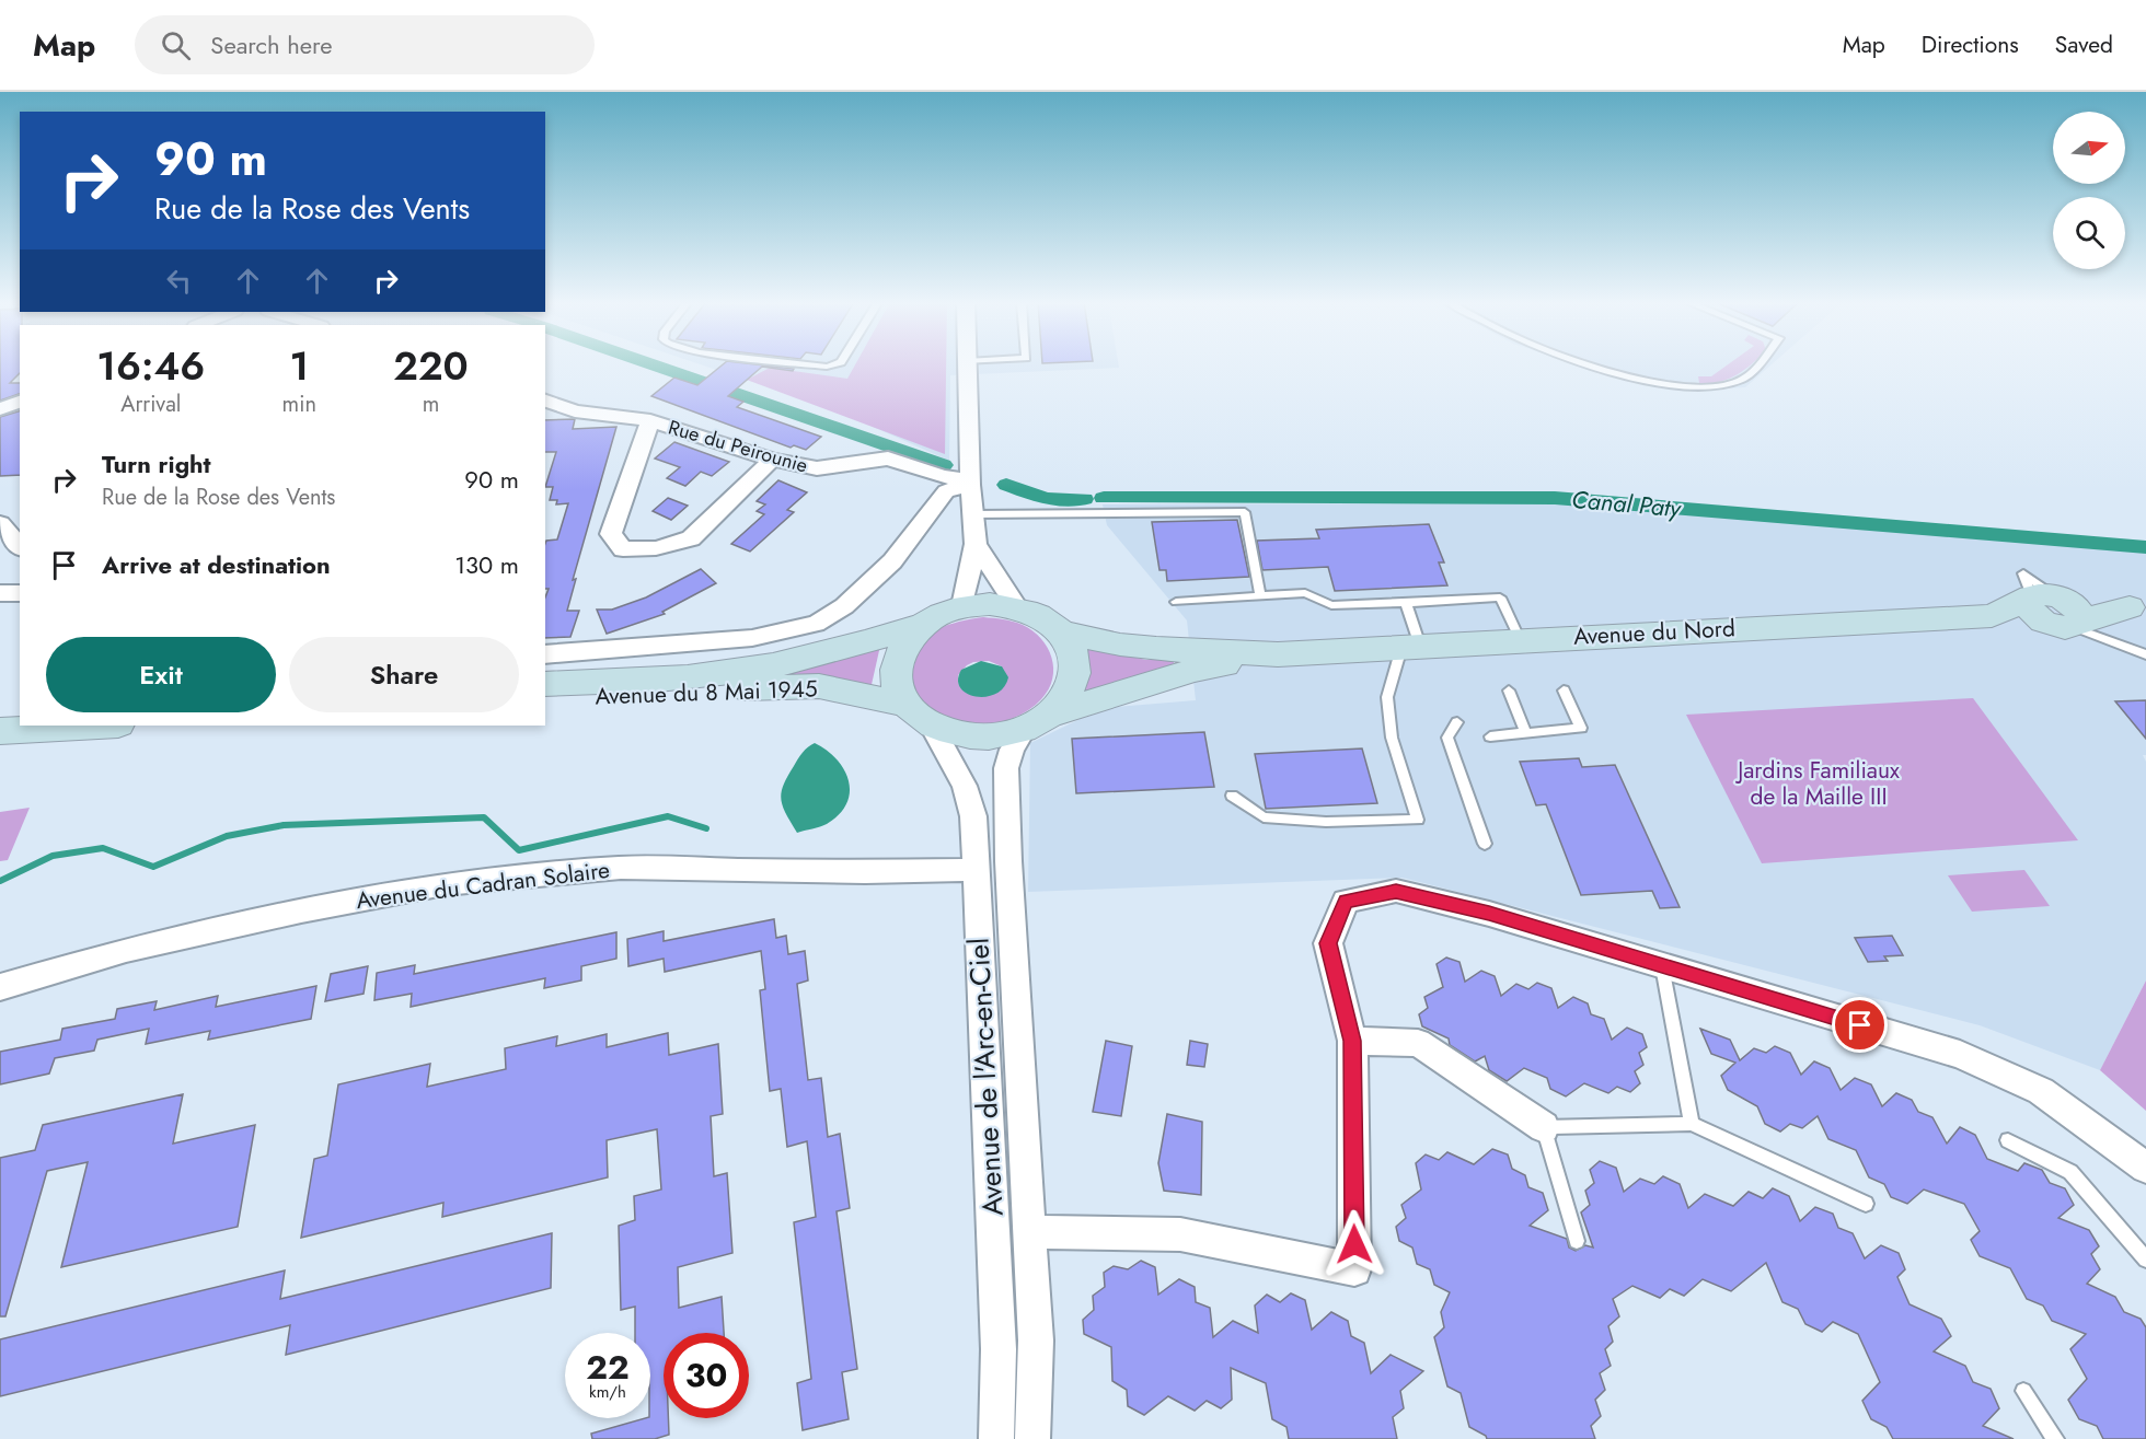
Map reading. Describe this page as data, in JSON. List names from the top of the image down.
{
  "streets": {
    "main road": ["Avenue du Nord", "Avenue du 8 Mai 1945"],
    "street": ["Rue du Peirounie", "Avenue du Cadran Solaire", "Avenue de l'Arc-en-Ciel"]
  },
  "crossings": [
    ["Avenue du Nord", "Avenue du 8 Mai 1945"],
    ["Avenue du Nord", "Avenue de l'Arc-en-Ciel"],
    ["Avenue du 8 Mai 1945", "Avenue de l'Arc-en-Ciel"],
    ["Avenue du Cadran Solaire", "Avenue de l'Arc-en-Ciel"]
  ],
  "water": ["Canal Paty"],
  "parks": ["Jardins Familiaux de la Maille III"],
  "north": "right",
  "page": {
    "header": "Map",
    "search": "Search here",
    "nav": ["Map", "Directions", "Saved"],
    "turn": ["90 m", "Rue de la Rose des Vents"],
    "eta": [
      "16:46",
      "Arrival",
      "1",
      "min",
      "220",
      "m"
    ],
    "list": [
      {
        "name": "Turn right",
        "note": "Rue de la Rose des Vents",
        "value": "90 m"
      },
      {
        "name": "Arrive at destination",
        "value": "130 m"
      }
    ],
    "buttons": ["Exit", "Share"],
    "speed": "22 km/h",
    "limit": "30"
  }
}
